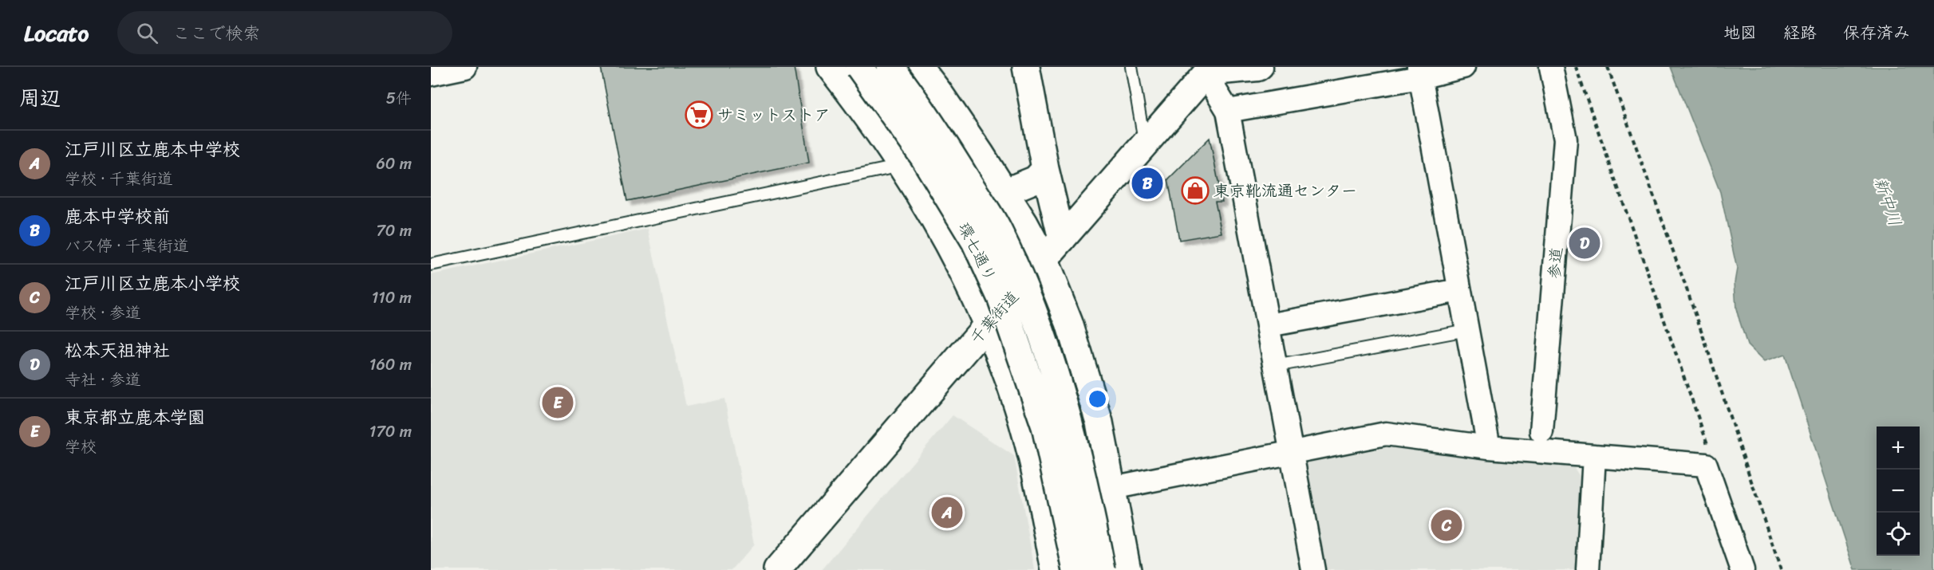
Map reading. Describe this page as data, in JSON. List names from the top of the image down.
{
  "streets": {
    "main road": ["環七通り", "千葉街道"],
    "street": ["参道"]
  },
  "water": ["新中川"],
  "places": {
    "supermarket": ["サミットストア"],
    "shop": ["東京靴流通センター"]
  },
  "page": {
    "header": "Locato",
    "search": "ここで検索",
    "nav": ["地図", "経路", "保存済み"],
    "heading": ["周辺", "5件"],
    "list": [
      {
        "mark": "A",
        "name": "江戸川区立鹿本中学校",
        "note": "学校 · 千葉街道",
        "value": "60 m"
      },
      {
        "mark": "B",
        "name": "鹿本中学校前",
        "note": "バス停 · 千葉街道",
        "value": "70 m"
      },
      {
        "mark": "C",
        "name": "江戸川区立鹿本小学校",
        "note": "学校 · 参道",
        "value": "110 m"
      },
      {
        "mark": "D",
        "name": "松本天祖神社",
        "note": "寺社 · 参道",
        "value": "160 m"
      },
      {
        "mark": "E",
        "name": "東京都立鹿本学園",
        "note": "学校",
        "value": "170 m"
      }
    ],
    "pins": [
      "B",
      "D",
      "E",
      "A",
      "C"
    ],
    "map_buttons": ["+", "−"]
  }
}
